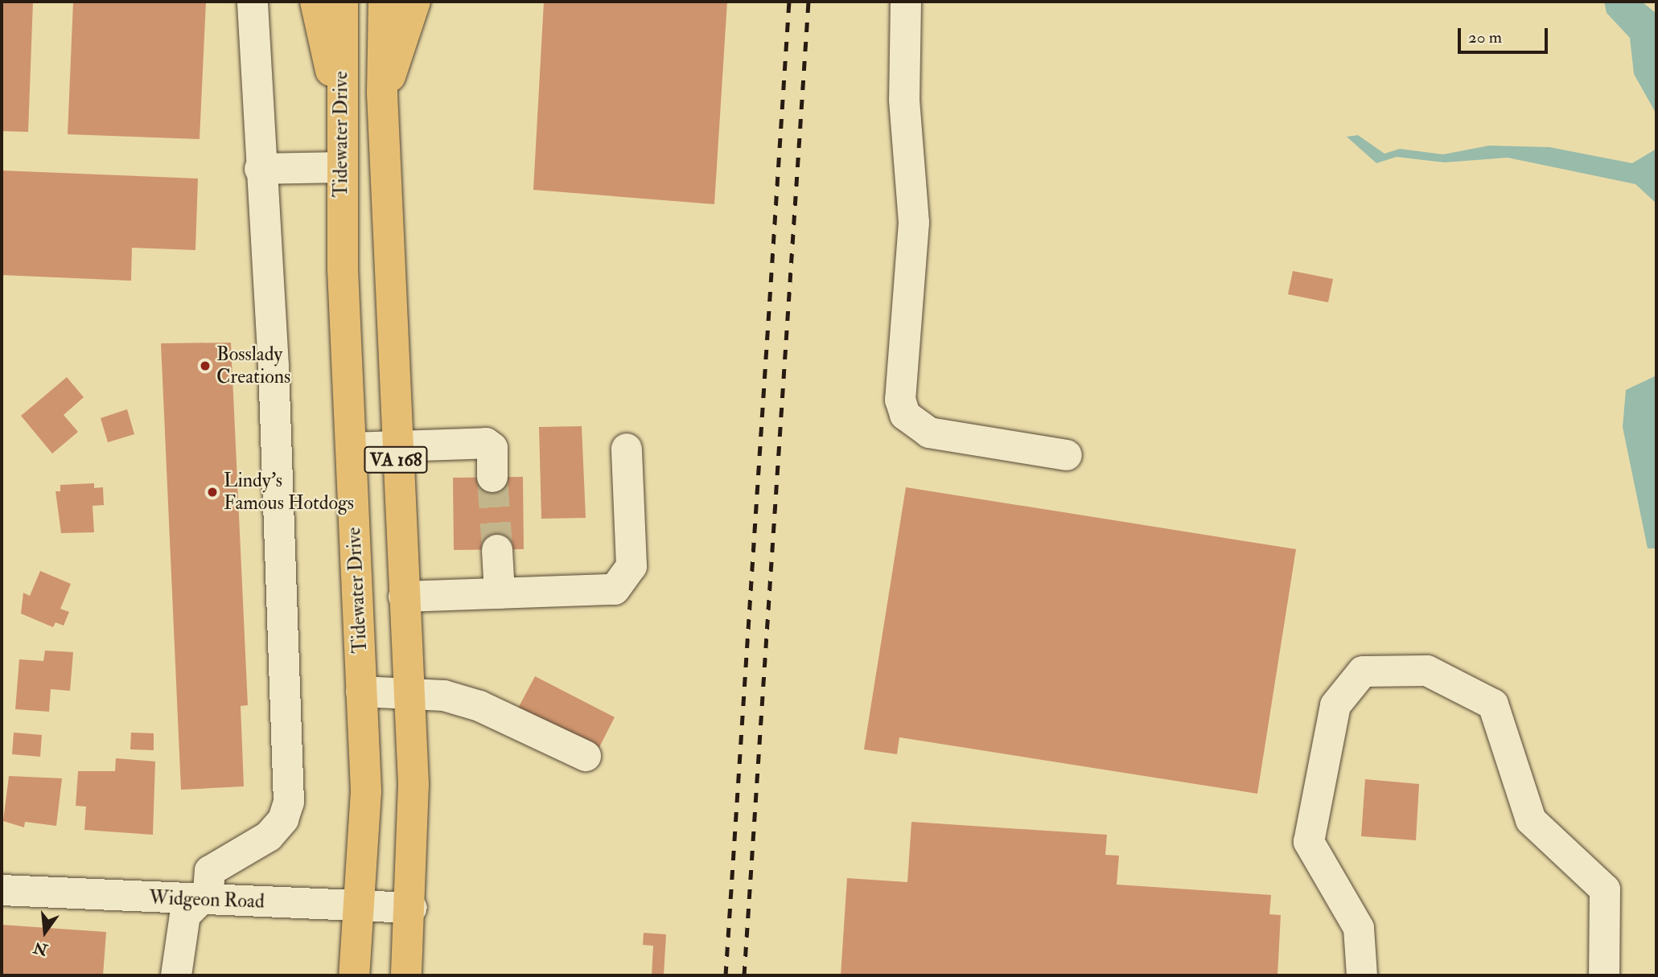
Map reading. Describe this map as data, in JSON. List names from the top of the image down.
{
  "streets": {
    "highway": ["Tidewater Drive", "VA 168"],
    "street": ["Widgeon Road"]
  },
  "crossings": [
    ["Tidewater Drive", "Widgeon Road"]
  ],
  "places": ["Bosslady Creations", "Lindy's Famous Hotdogs"],
  "scale_bar": "20 m",
  "north": "bottom"
}
